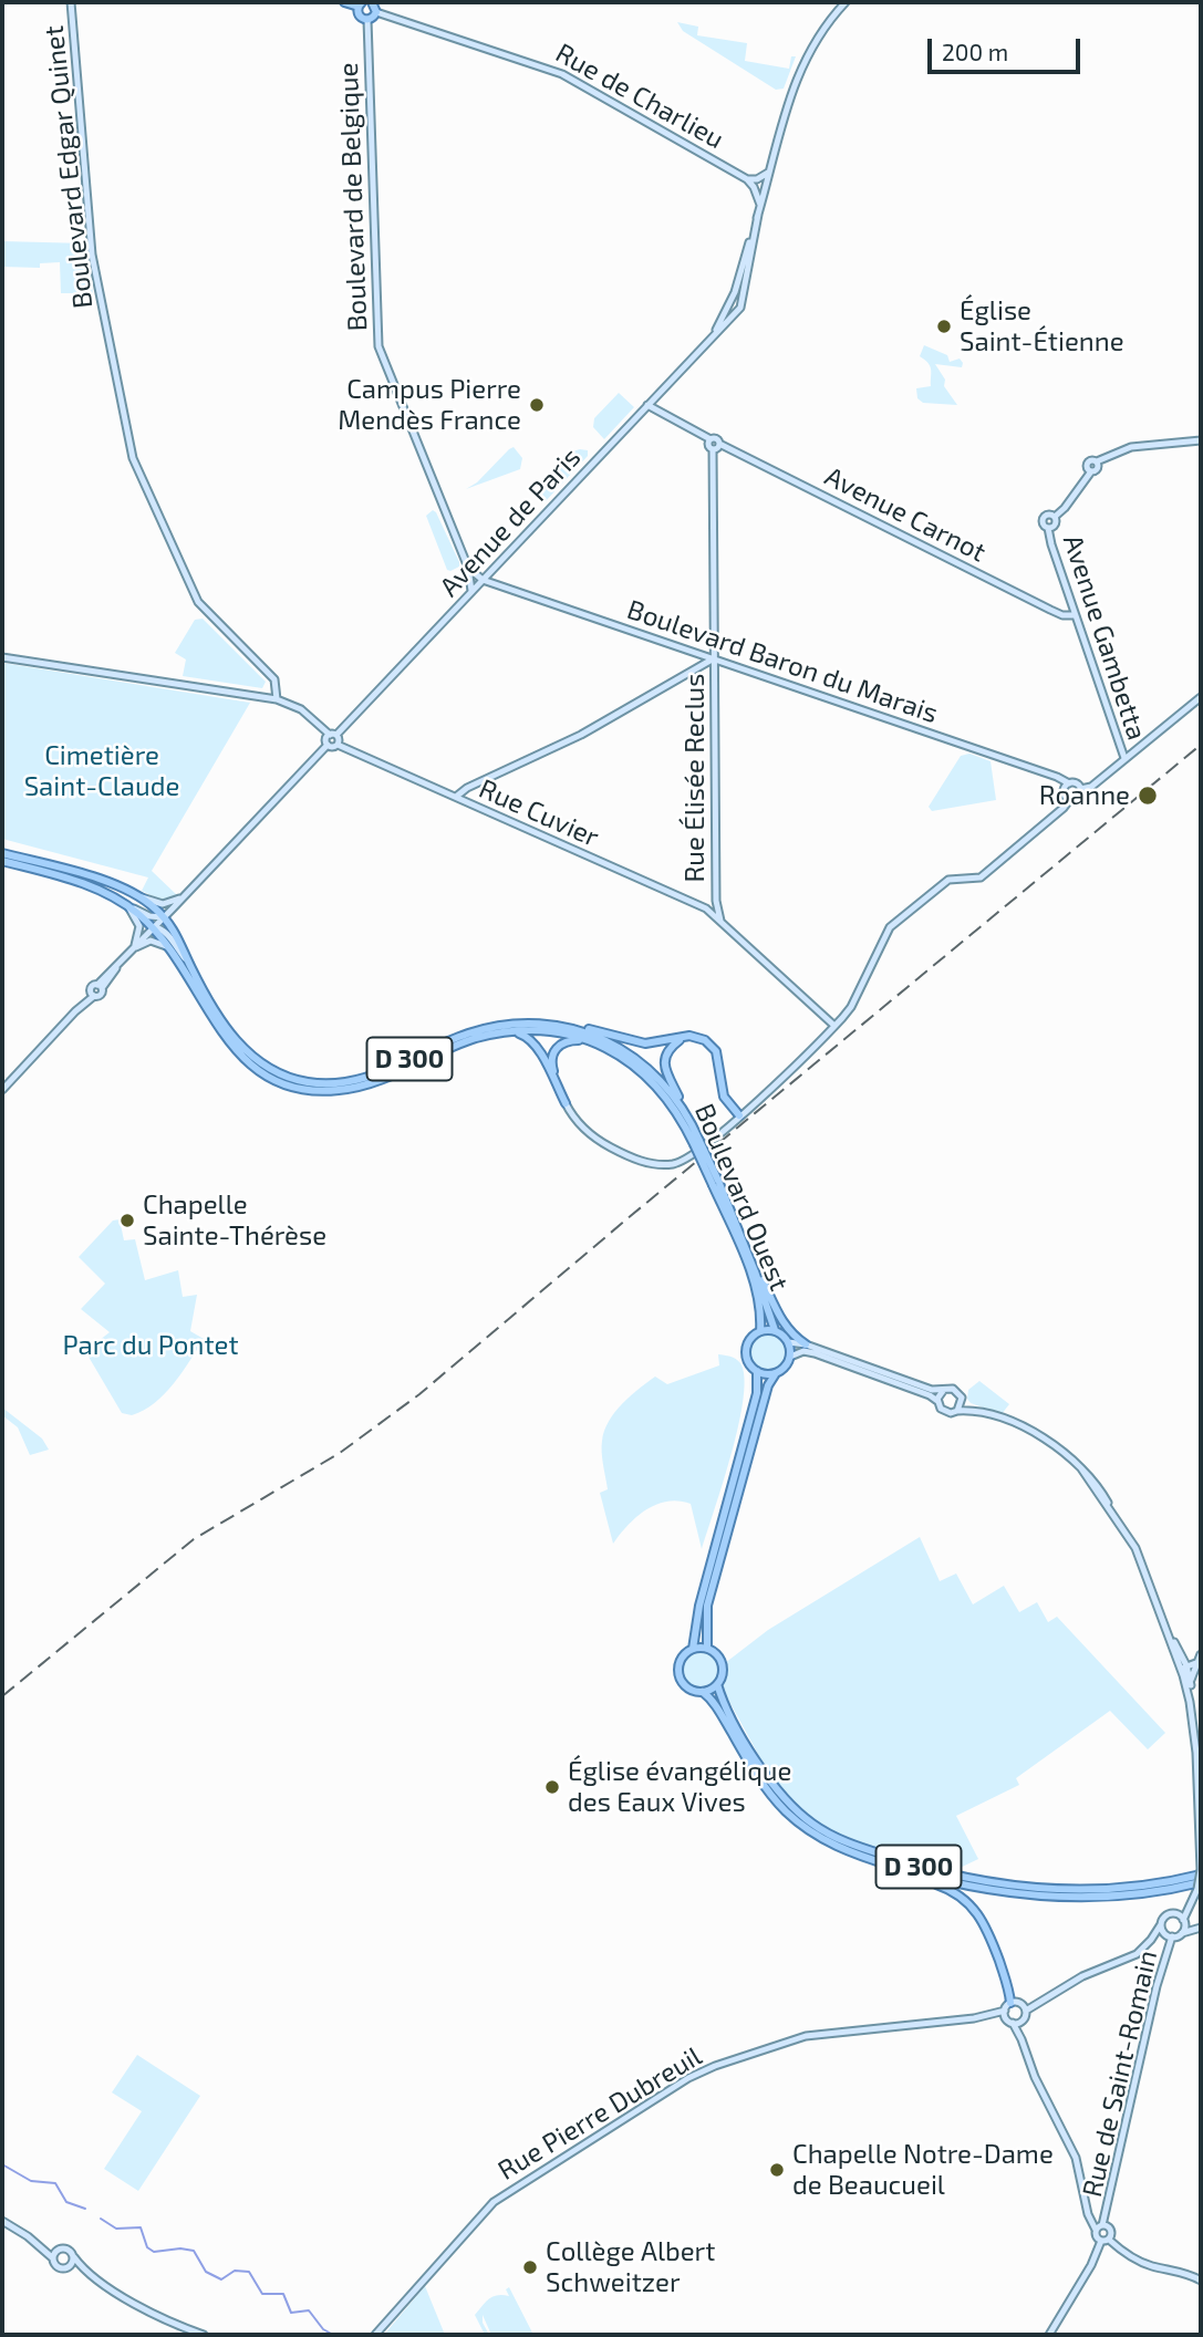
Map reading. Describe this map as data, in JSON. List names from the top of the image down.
{
  "streets": {
    "main road": ["D 300", "Boulevard Ouest"],
    "street": [
      "Rue de Charlieu",
      "Boulevard Edgar Quinet",
      "Boulevard de Belgique",
      "Avenue Carnot",
      "Avenue de Paris",
      "Avenue Gambetta",
      "Boulevard Baron du Marais",
      "Rue Élisée Reclus",
      "Rue Cuvier",
      "Rue de Saint-Romain",
      "Rue Pierre Dubreuil"
    ]
  },
  "crossings": [
    ["Boulevard de Belgique", "Avenue de Paris"],
    ["Boulevard de Belgique", "Boulevard Baron du Marais"],
    ["Avenue Carnot", "Avenue Gambetta"],
    ["Avenue Carnot", "Rue Élisée Reclus"],
    ["Avenue de Paris", "Boulevard Baron du Marais"],
    ["Avenue de Paris", "Rue Cuvier"],
    ["Boulevard Baron du Marais", "Rue Élisée Reclus"],
    ["Rue Élisée Reclus", "Rue Cuvier"],
    ["D 300", "Rue de Saint-Romain"]
  ],
  "parks": ["Cimetière Saint-Claude", "Parc du Pontet"],
  "places": [
    "Église Saint-Étienne",
    "Campus Pierre Mendès France",
    "Roanne",
    "Chapelle Sainte-Thérèse",
    "Église évangélique des Eaux Vives",
    "Chapelle Notre-Dame de Beaucueil",
    "Collège Albert Schweitzer"
  ],
  "scale_bar": "200 m"
}
